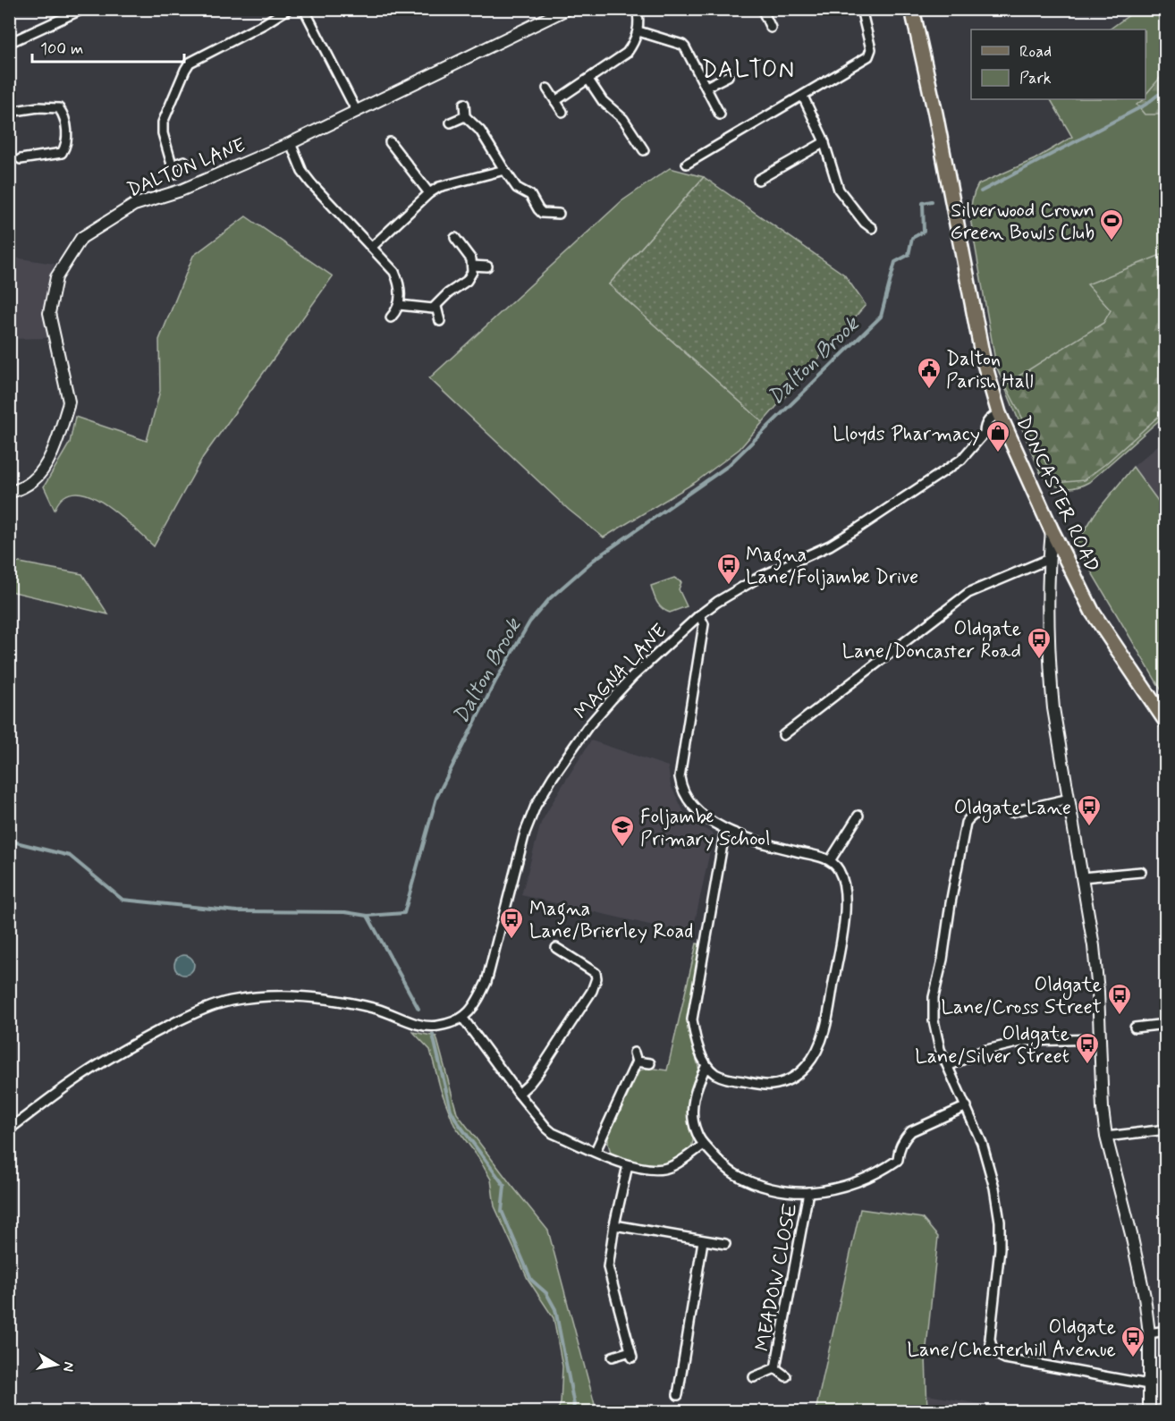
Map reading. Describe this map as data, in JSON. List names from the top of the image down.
{
  "streets": {
    "main road": ["DONCASTER ROAD"],
    "street": ["DALTON LANE", "MAGNA LANE", "MEADOW CLOSE"]
  },
  "crossings": [
    ["DONCASTER ROAD", "MAGNA LANE"]
  ],
  "districts": ["DALTON"],
  "water": ["Dalton Brook"],
  "places": {
    "sports": ["Silverwood Crown Green Bowls Club"],
    "public building": ["Dalton Parish Hall"],
    "shop": ["Lloyds Pharmacy"],
    "bus stop": [
      "Magna Lane/Foljambe Drive",
      "Oldgate Lane/Doncaster Road",
      "Oldgate Lane",
      "Magna Lane/Brierley Road",
      "Oldgate Lane/Cross Street",
      "Oldgate Lane/Silver Street",
      "Oldgate Lane/Chesterhill Avenue"
    ],
    "school or university": ["Foljambe Primary School"]
  },
  "legend": ["Road", "Park"],
  "scale_bar": "100 m",
  "north": "right"
}
